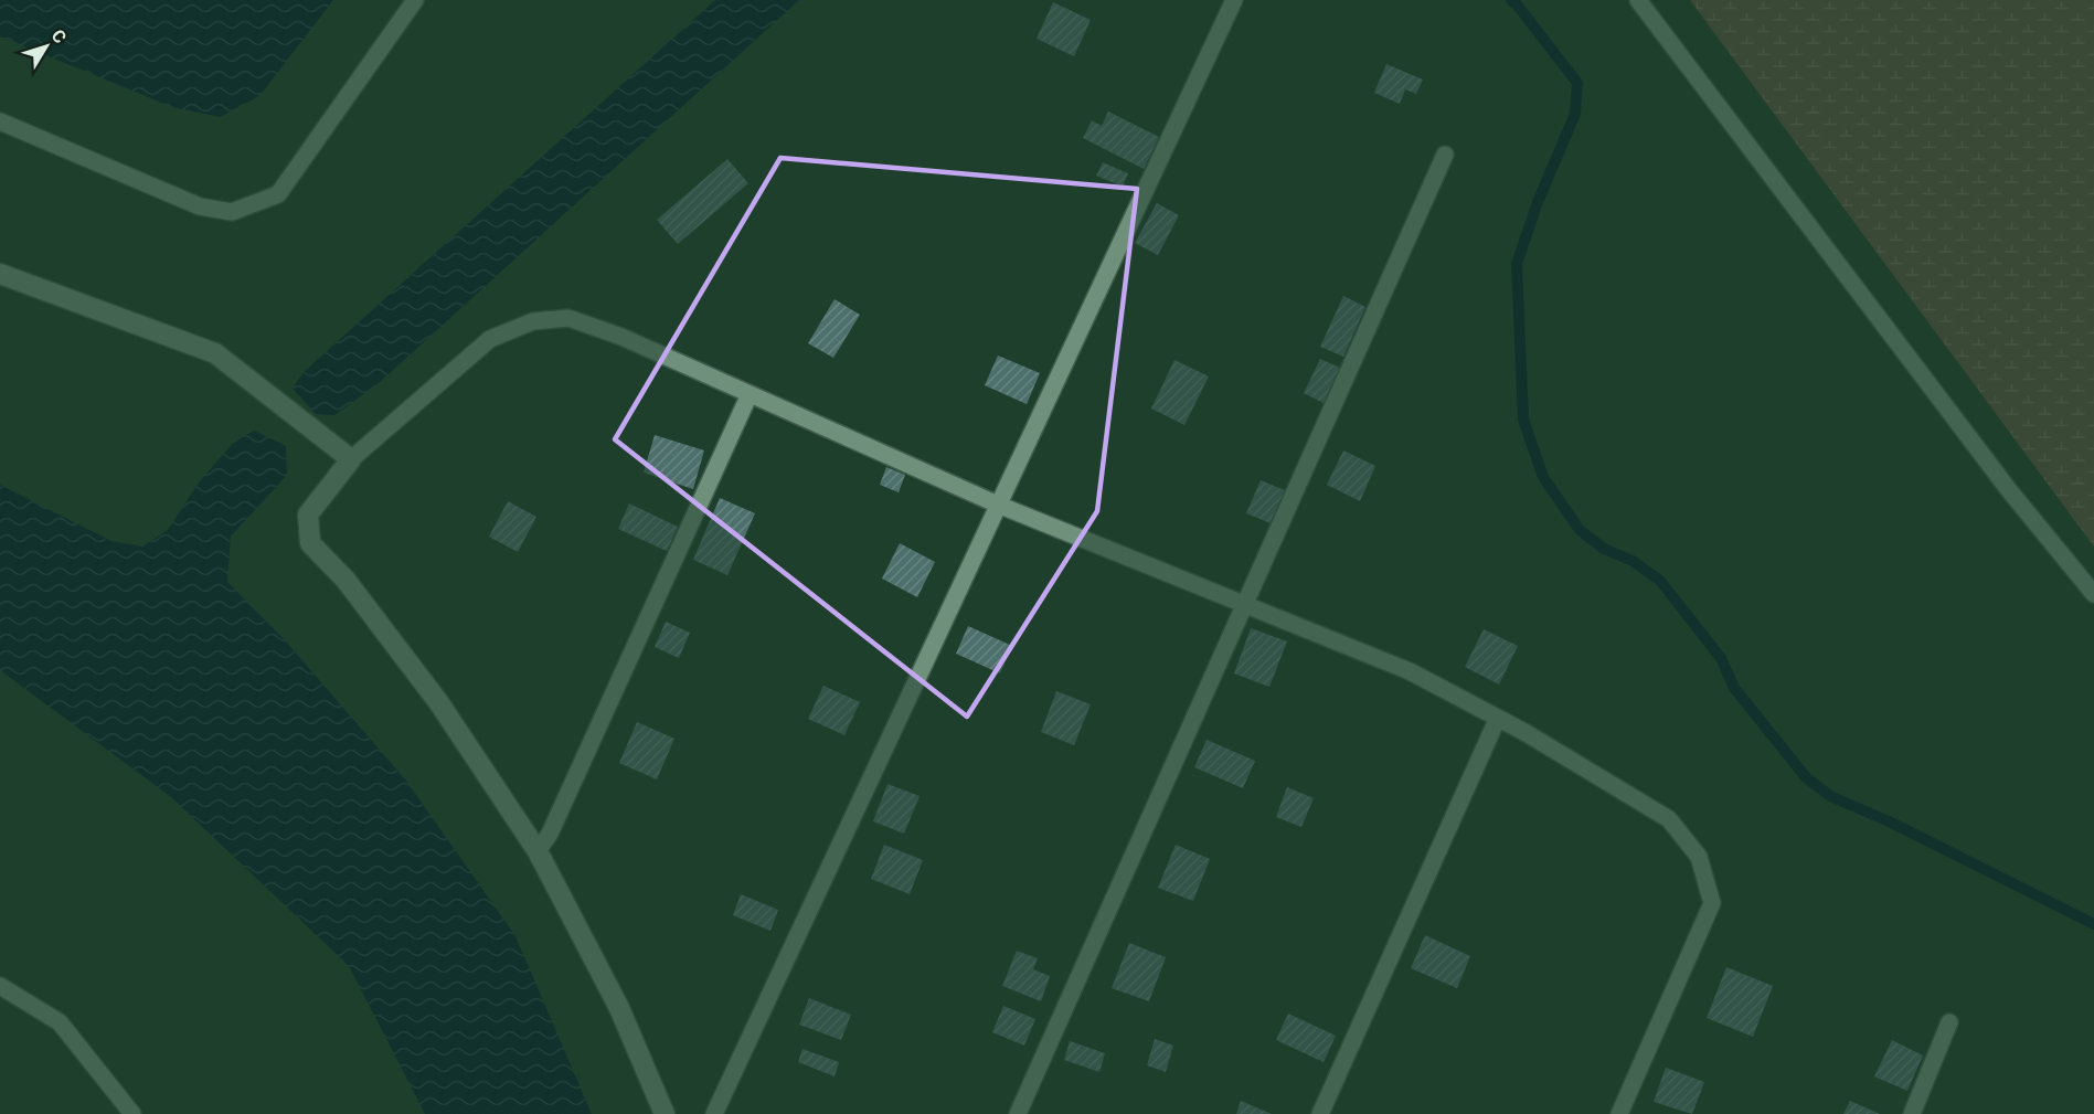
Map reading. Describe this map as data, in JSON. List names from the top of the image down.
{
  "north": "top right"
}
